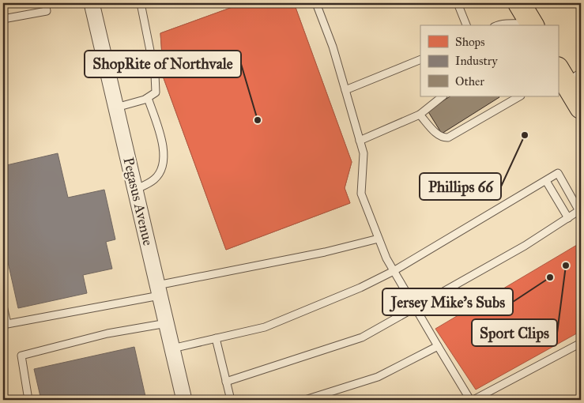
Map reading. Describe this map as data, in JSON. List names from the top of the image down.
{
  "streets": {
    "street": ["Pegasus Avenue"]
  },
  "places": [
    "ShopRite of Northvale",
    "Phillips 66",
    "Sport Clips",
    "Jersey Mike's Subs"
  ],
  "legend": ["Shops", "Industry", "Other"]
}
